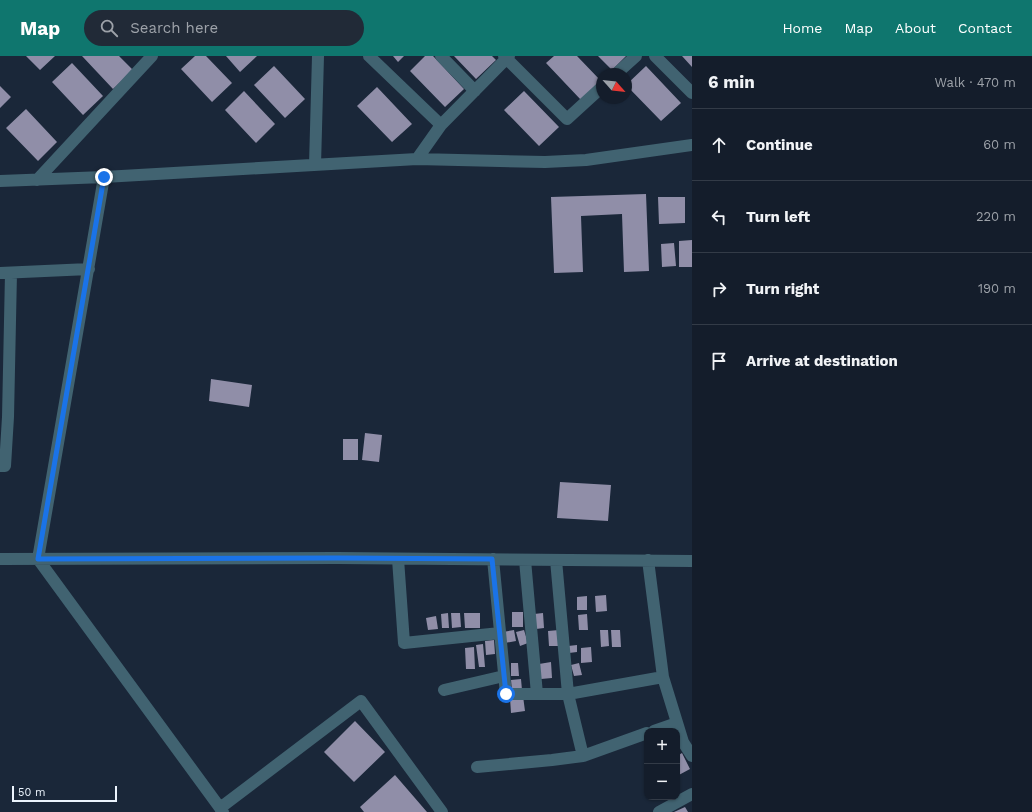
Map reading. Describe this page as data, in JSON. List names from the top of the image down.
{
  "scale_bar": "50 m",
  "north": "bottom right",
  "page": {
    "header": "Map",
    "search": "Search here",
    "nav": [
      "Home",
      "Map",
      "About",
      "Contact"
    ],
    "heading": ["6 min", "Walk · 470 m"],
    "list": [
      ["Continue", "60 m"],
      ["Turn left", "220 m"],
      ["Turn right", "190 m"],
      "Arrive at destination"
    ],
    "map_buttons": ["+", "−"],
    "scale": "50 m"
  }
}
